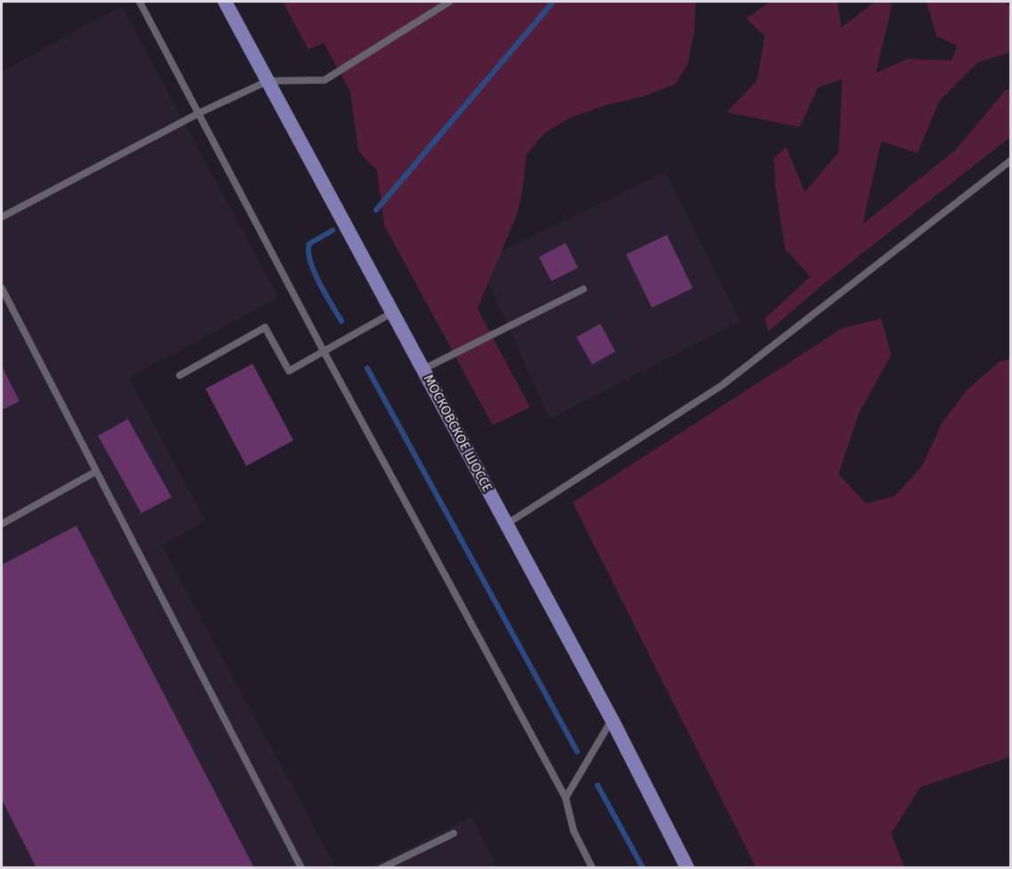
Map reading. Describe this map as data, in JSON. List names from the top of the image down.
{
  "streets": {
    "main road": ["МОСКОВСКОЕ ШОССЕ"]
  }
}
